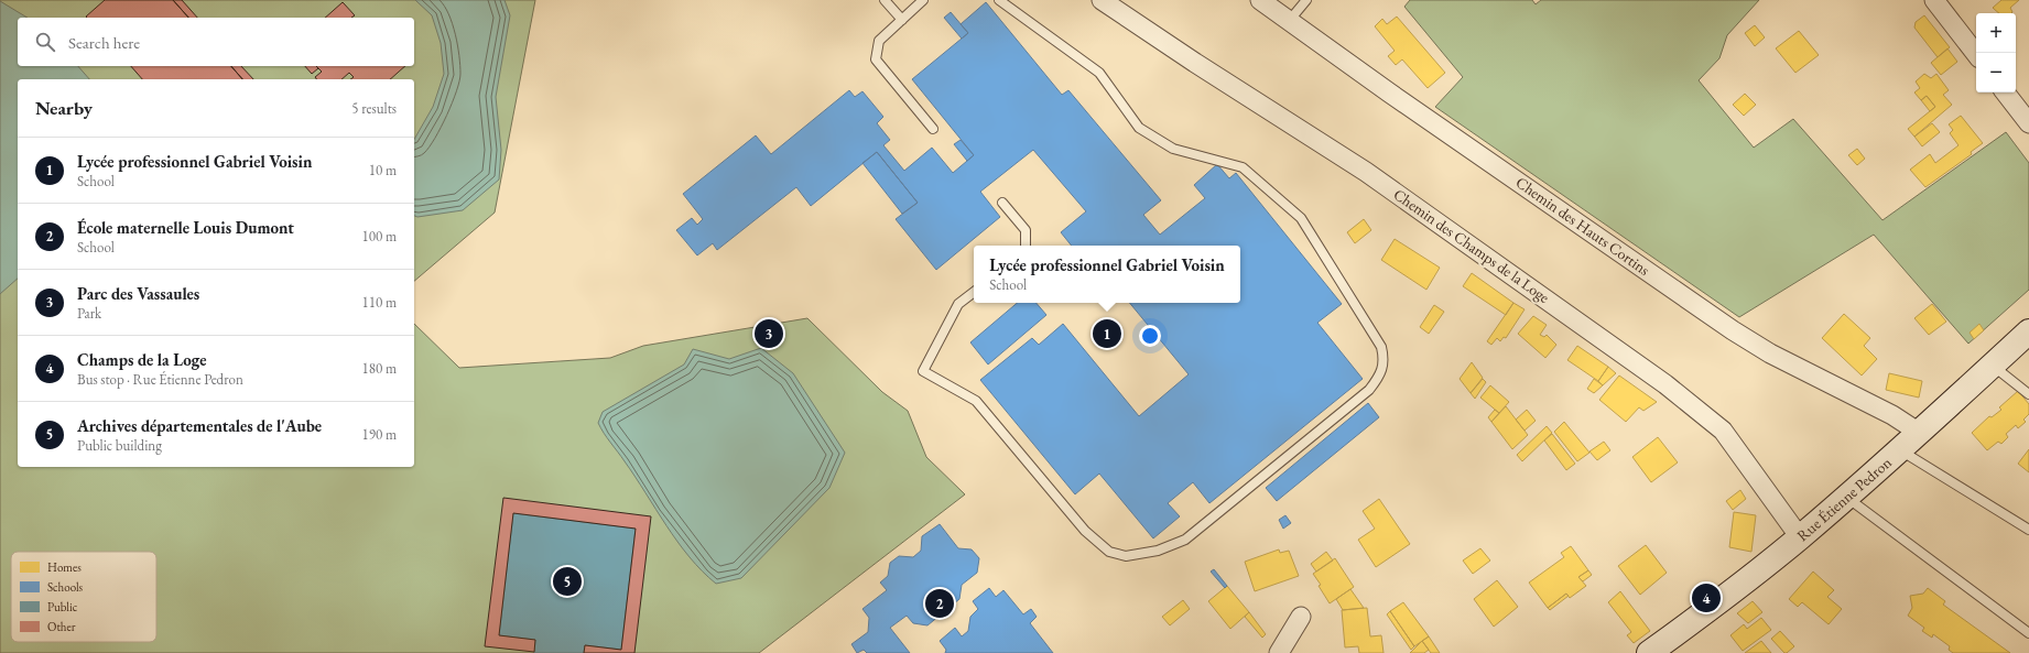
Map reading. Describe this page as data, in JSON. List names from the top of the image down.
{
  "streets": {
    "street": ["Chemin des Hauts Cortins", "Chemin des Champs de la Loge", "Rue Étienne Pedron"]
  },
  "crossings": [
    ["Chemin des Hauts Cortins", "Rue Étienne Pedron"],
    ["Chemin des Champs de la Loge", "Rue Étienne Pedron"]
  ],
  "legend": [
    "Homes",
    "Schools",
    "Public",
    "Other"
  ],
  "page": {
    "map_buttons": ["+", "−"],
    "search": "Search here",
    "heading": ["Nearby", "5 results"],
    "list": [
      {
        "mark": "1",
        "name": "Lycée professionnel Gabriel Voisin",
        "note": "School",
        "value": "10 m"
      },
      {
        "mark": "2",
        "name": "École maternelle Louis Dumont",
        "note": "School",
        "value": "100 m"
      },
      {
        "mark": "3",
        "name": "Parc des Vassaules",
        "note": "Park",
        "value": "110 m"
      },
      {
        "mark": "4",
        "name": "Champs de la Loge",
        "note": "Bus stop · Rue Étienne Pedron",
        "value": "180 m"
      },
      {
        "mark": "5",
        "name": "Archives départementales de l'Aube",
        "note": "Public building",
        "value": "190 m"
      }
    ],
    "popup": ["Lycée professionnel Gabriel Voisin", "School"],
    "pins": [
      "1",
      "3",
      "5",
      "4",
      "2"
    ]
  }
}
